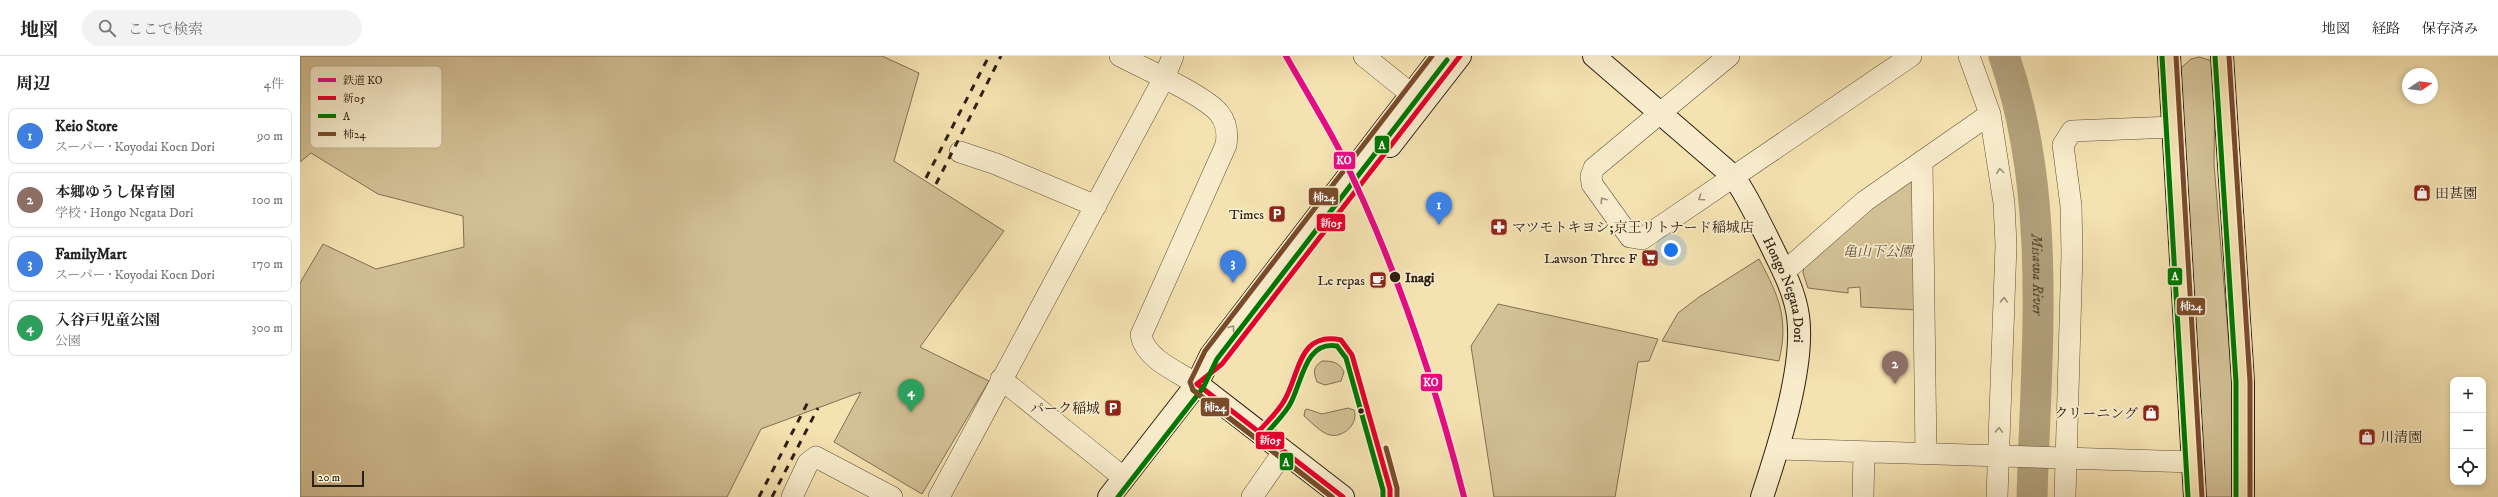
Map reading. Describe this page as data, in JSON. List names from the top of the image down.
{
  "streets": {
    "street": ["Hongo Negata Dori"]
  },
  "water": ["Misawa River"],
  "parks": ["亀山下公園"],
  "places": {
    "shop": ["田甚園", "クリーニング", "川清園"],
    "parking": ["Times", "パーク稲城"],
    "pharmacy": ["マツモトキヨシ;京王リトナード稲城店"],
    "supermarket": ["Lawson Three F"],
    "other": ["Inagi"],
    "cafe": ["Le repas"]
  },
  "lines": [
    "rail line KO",
    "transit line 新05",
    "transit line A",
    "transit line 柿24"
  ],
  "legend": [
    "鉄道 KO",
    "新05",
    "A",
    "柿24"
  ],
  "scale_bar": "20 m",
  "north": "right",
  "page": {
    "header": "地図",
    "search": "ここで検索",
    "nav": ["地図", "経路", "保存済み"],
    "heading": ["周辺", "4件"],
    "list": [
      {
        "mark": "1",
        "name": "Keio Store",
        "note": "スーパー · Koyodai Koen Dori",
        "value": "90 m"
      },
      {
        "mark": "2",
        "name": "本郷ゆうし保育園",
        "note": "学校 · Hongo Negata Dori",
        "value": "100 m"
      },
      {
        "mark": "3",
        "name": "FamilyMart",
        "note": "スーパー · Koyodai Koen Dori",
        "value": "170 m"
      },
      {
        "mark": "4",
        "name": "入谷戸児童公園",
        "note": "公園",
        "value": "300 m"
      }
    ],
    "pins": [
      "1",
      "3",
      "2",
      "4"
    ],
    "map_buttons": ["+", "−"],
    "scale": "20 m"
  }
}
